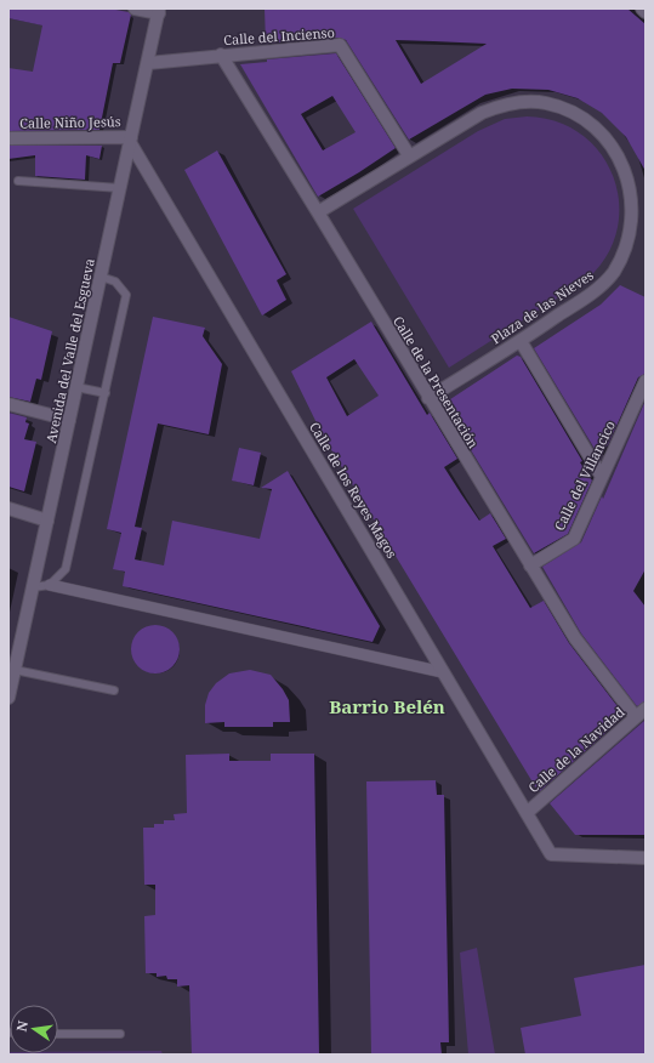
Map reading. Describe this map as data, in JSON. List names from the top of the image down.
{
  "streets": {
    "street": [
      "Calle del Incienso",
      "Calle Niño Jesús",
      "Plaza de las Nieves",
      "Avenida del Valle del Esgueva",
      "Calle de la Presentación",
      "Calle del Villancico",
      "Calle de los Reyes Magos",
      "Calle de la Navidad"
    ]
  },
  "crossings": [
    ["Calle del Incienso", "Plaza de las Nieves"],
    ["Calle del Incienso", "Avenida del Valle del Esgueva"],
    ["Calle del Incienso", "Calle de la Presentación"],
    ["Calle Niño Jesús", "Avenida del Valle del Esgueva"],
    ["Calle Niño Jesús", "Calle de los Reyes Magos"],
    ["Plaza de las Nieves", "Calle de la Presentación"],
    ["Avenida del Valle del Esgueva", "Calle de los Reyes Magos"],
    ["Calle de la Presentación", "Calle del Villancico"],
    ["Calle de la Presentación", "Calle de la Navidad"],
    ["Calle de los Reyes Magos", "Calle de la Navidad"]
  ],
  "districts": ["Barrio Belén"],
  "north": "left"
}
